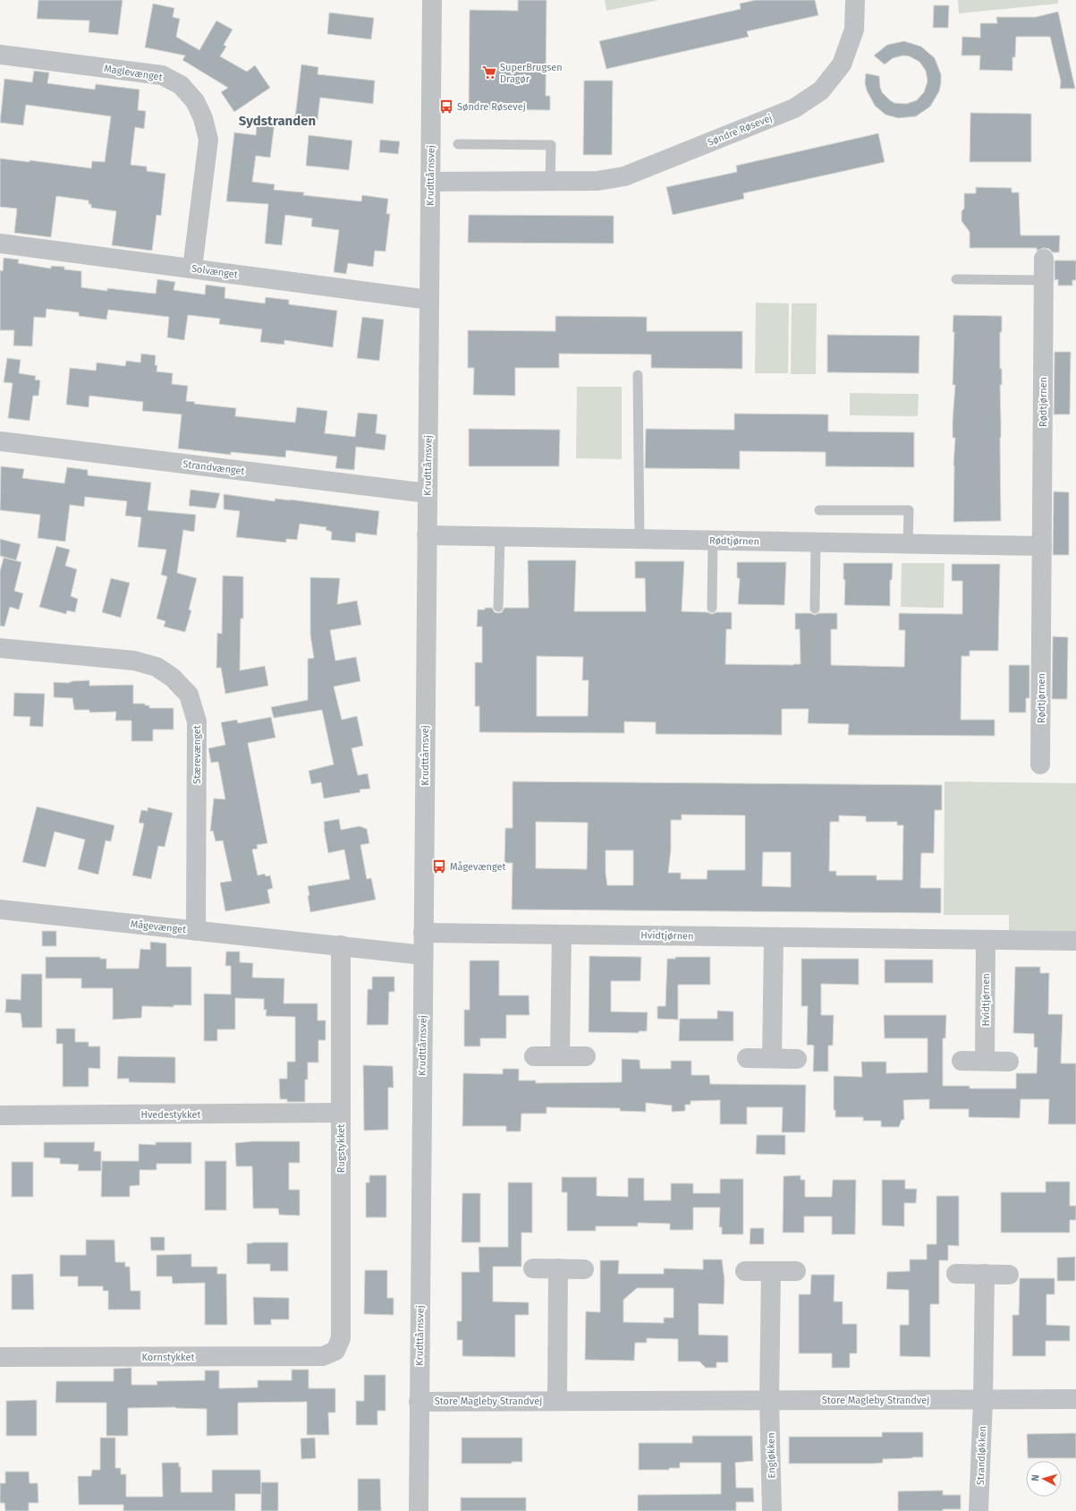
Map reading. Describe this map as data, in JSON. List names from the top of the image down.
{
  "streets": {
    "street": [
      "Maglevænget",
      "Søndre Røsevej",
      "Krudttårnsvej",
      "Solvænget",
      "Rødtjørnen",
      "Strandvænget",
      "Stærevænget",
      "Mågevænget",
      "Hvidtjørnen",
      "Hvedestykket",
      "Rugstykket",
      "Kornstykket",
      "Store Magleby Strandvej",
      "Engløkken",
      "Strandløkken"
    ]
  },
  "crossings": [
    ["Maglevænget", "Solvænget"],
    ["Søndre Røsevej", "Krudttårnsvej"],
    ["Krudttårnsvej", "Solvænget"],
    ["Krudttårnsvej", "Rødtjørnen"],
    ["Krudttårnsvej", "Strandvænget"],
    ["Krudttårnsvej", "Mågevænget"],
    ["Krudttårnsvej", "Hvidtjørnen"],
    ["Krudttårnsvej", "Store Magleby Strandvej"],
    ["Stærevænget", "Mågevænget"],
    ["Mågevænget", "Rugstykket"],
    ["Hvedestykket", "Rugstykket"],
    ["Rugstykket", "Kornstykket"],
    ["Store Magleby Strandvej", "Engløkken"],
    ["Store Magleby Strandvej", "Strandløkken"]
  ],
  "districts": ["Sydstranden"],
  "places": {
    "supermarket": ["SuperBrugsen Dragør"],
    "bus stop": ["Søndre Røsevej", "Mågevænget"]
  },
  "north": "left"
}
